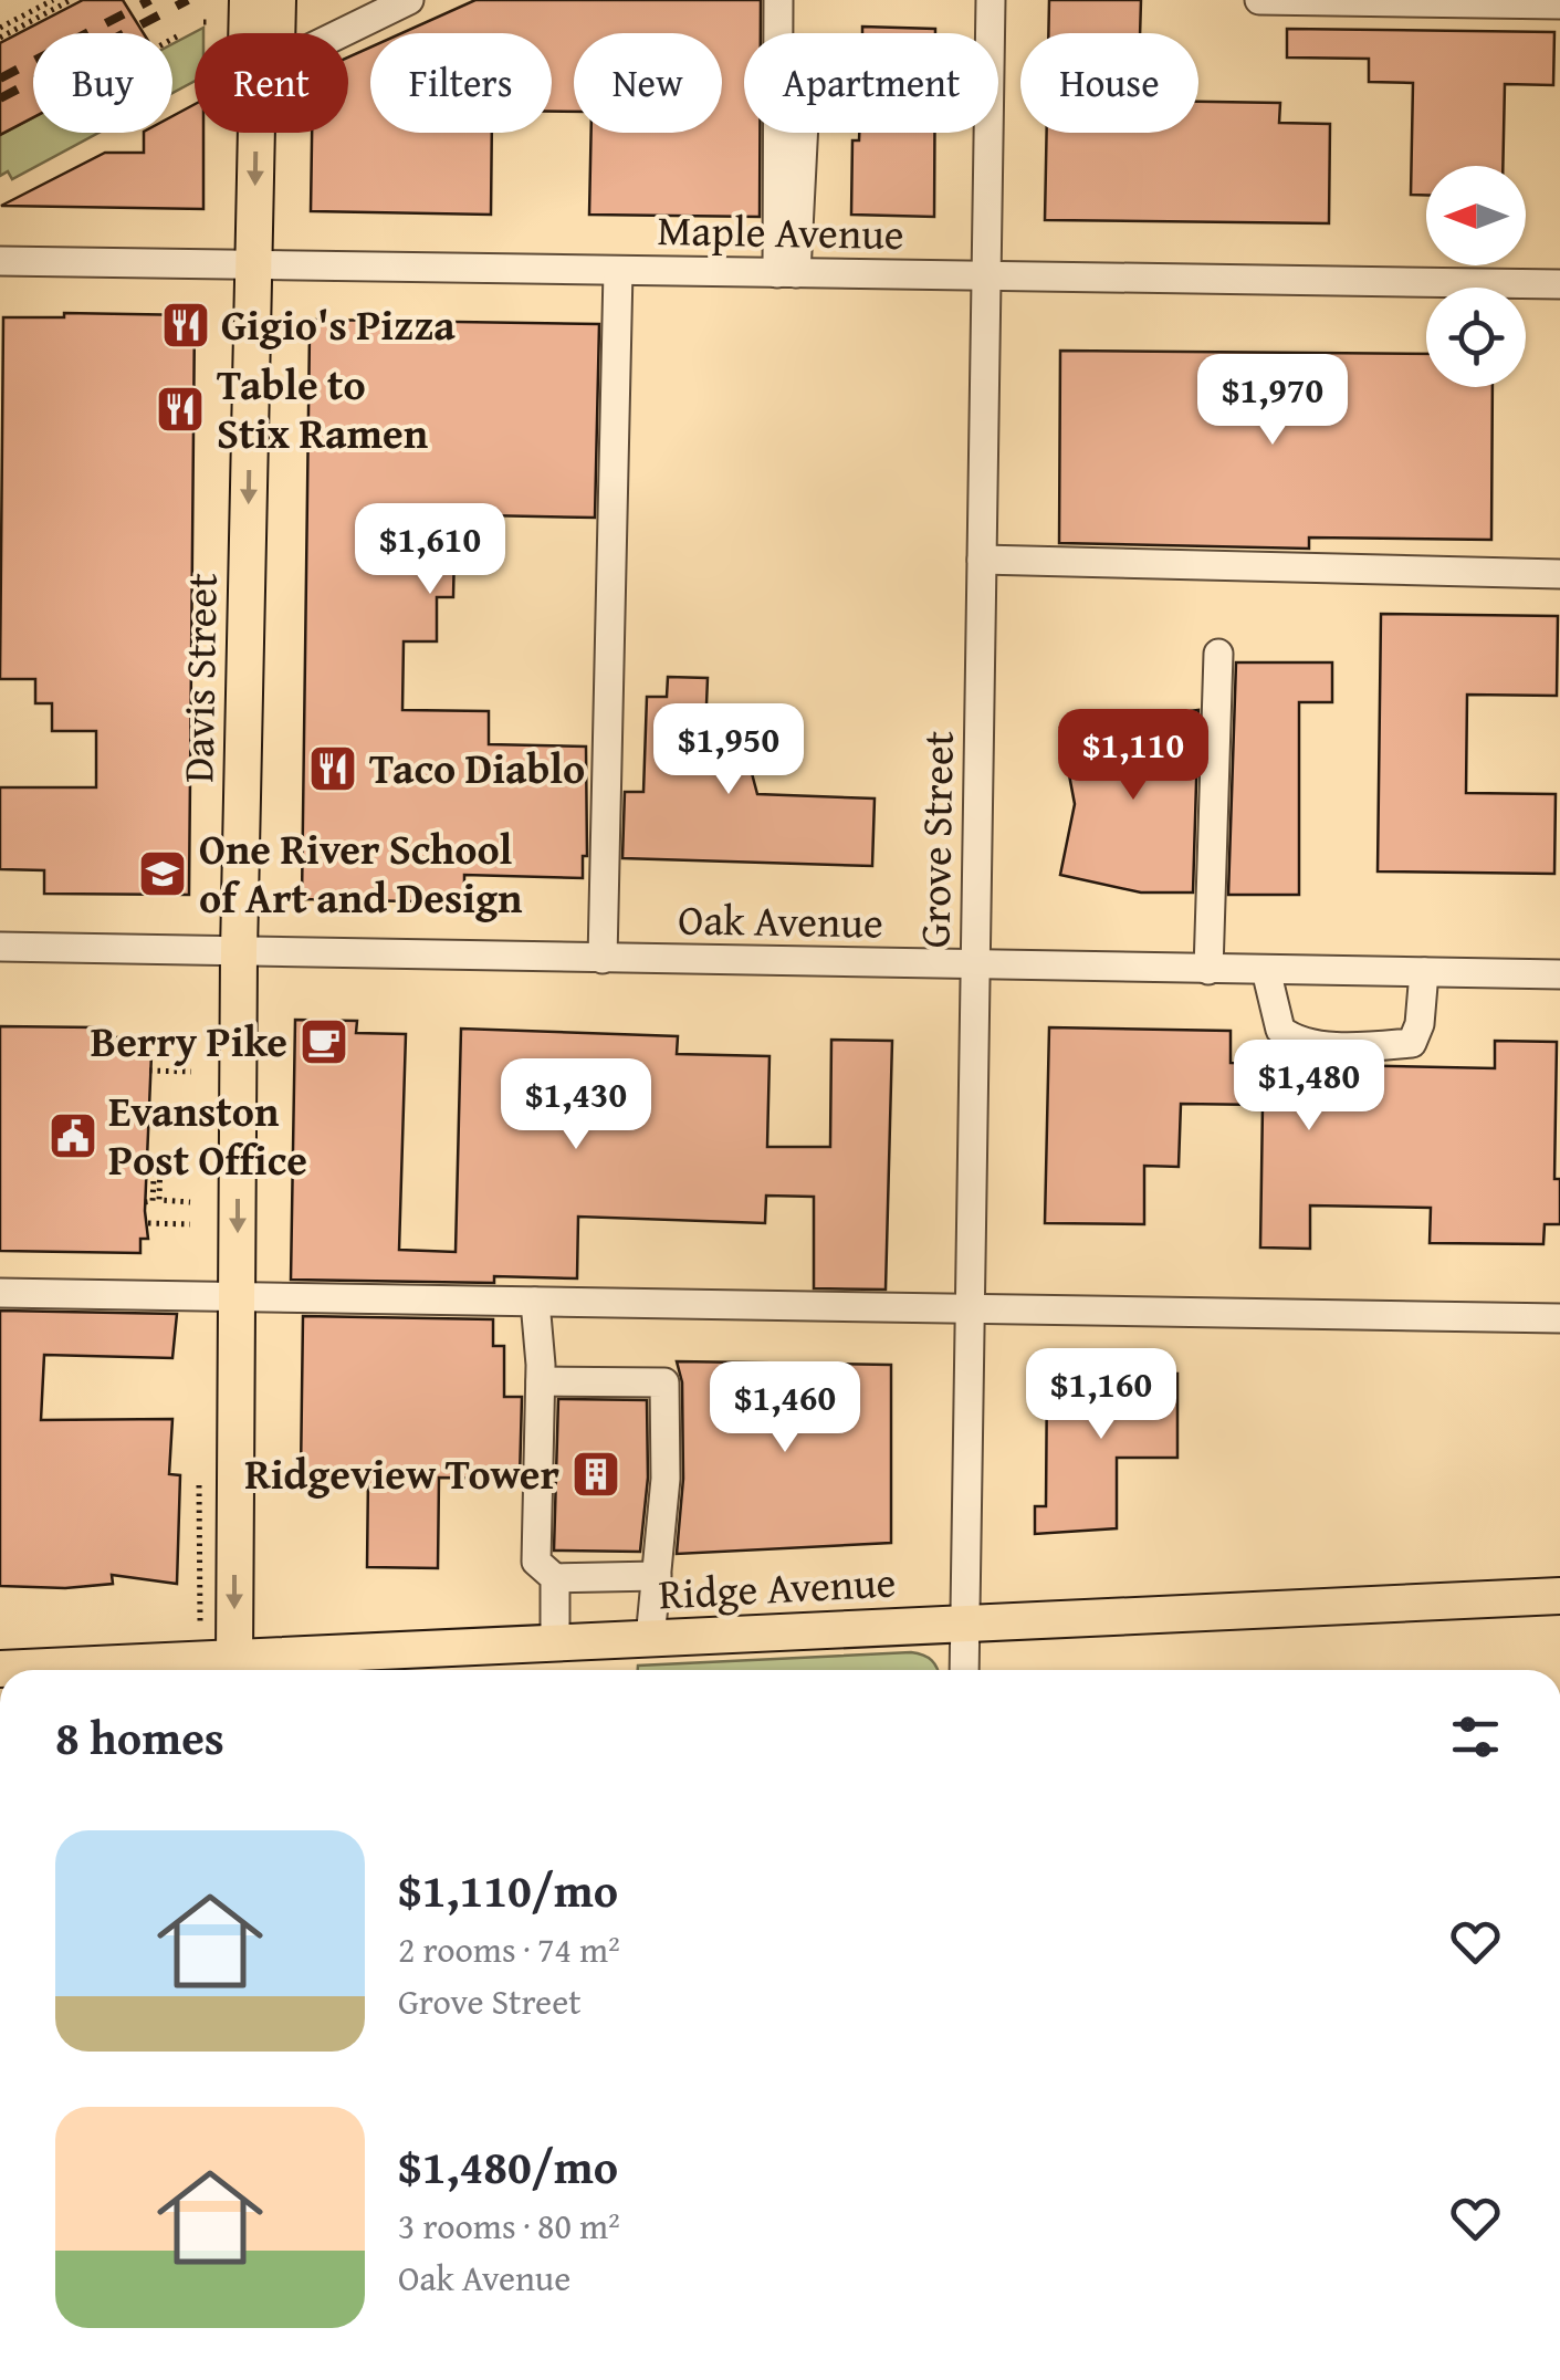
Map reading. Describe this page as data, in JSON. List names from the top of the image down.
{
  "streets": {
    "main road": ["Davis Street", "Ridge Avenue"],
    "street": ["Maple Avenue", "Grove Street", "Oak Avenue"]
  },
  "crossings": [
    ["Maple Avenue", "Davis Street"],
    ["Maple Avenue", "Grove Street"],
    ["Davis Street", "Oak Avenue"],
    ["Davis Street", "Ridge Avenue"],
    ["Grove Street", "Oak Avenue"],
    ["Grove Street", "Ridge Avenue"]
  ],
  "one_way": ["Davis Street"],
  "places": {
    "restaurant": ["Gigio's Pizza", "Table to Stix Ramen", "Taco Diablo"],
    "school or university": ["One River School of Art and Design"],
    "cafe": ["Berry Pike"],
    "public building": ["Evanston Post Office"],
    "building": ["Ridgeview Tower"]
  },
  "north": "left",
  "page": {
    "chip": [
      "Buy",
      "Rent",
      "Filters",
      "New",
      "Apartment",
      "House"
    ],
    "price": [
      "$1,970",
      "$1,610",
      "$1,950",
      "$1,110",
      "$1,480",
      "$1,430",
      "$1,160",
      "$1,460"
    ],
    "heading": "8 homes",
    "list": [
      {
        "name": "$1,110/mo",
        "note": "2 rooms · 74 m² · Grove Street"
      },
      {
        "name": "$1,480/mo",
        "note": "3 rooms · 80 m² · Oak Avenue"
      }
    ]
  }
}
